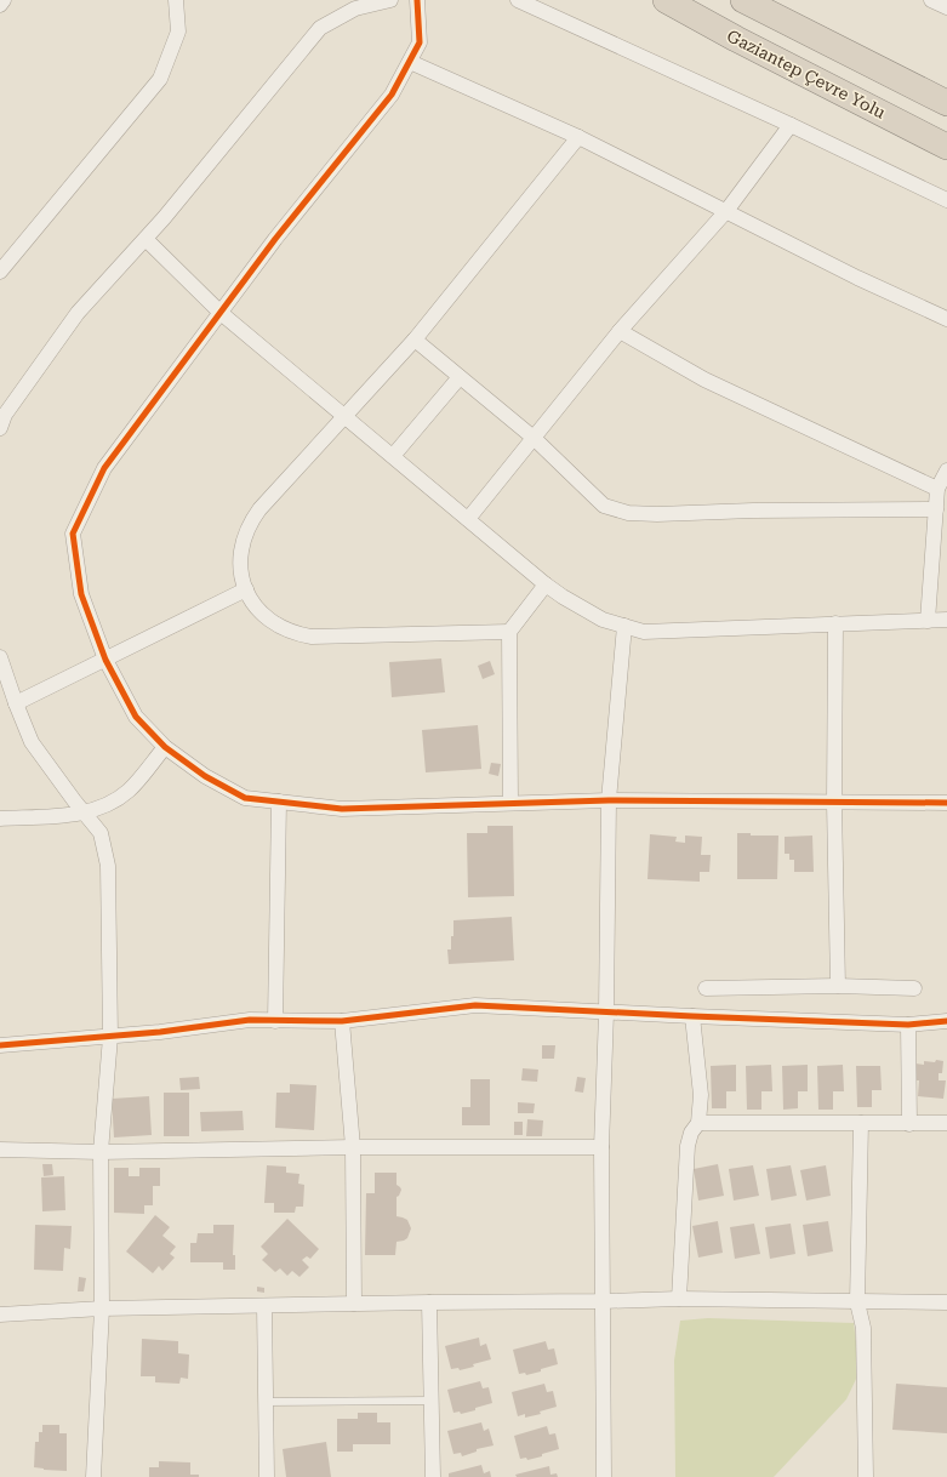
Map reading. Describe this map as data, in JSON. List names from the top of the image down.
{
  "streets": {
    "highway": ["Gaziantep Çevre Yolu"]
  }
}
